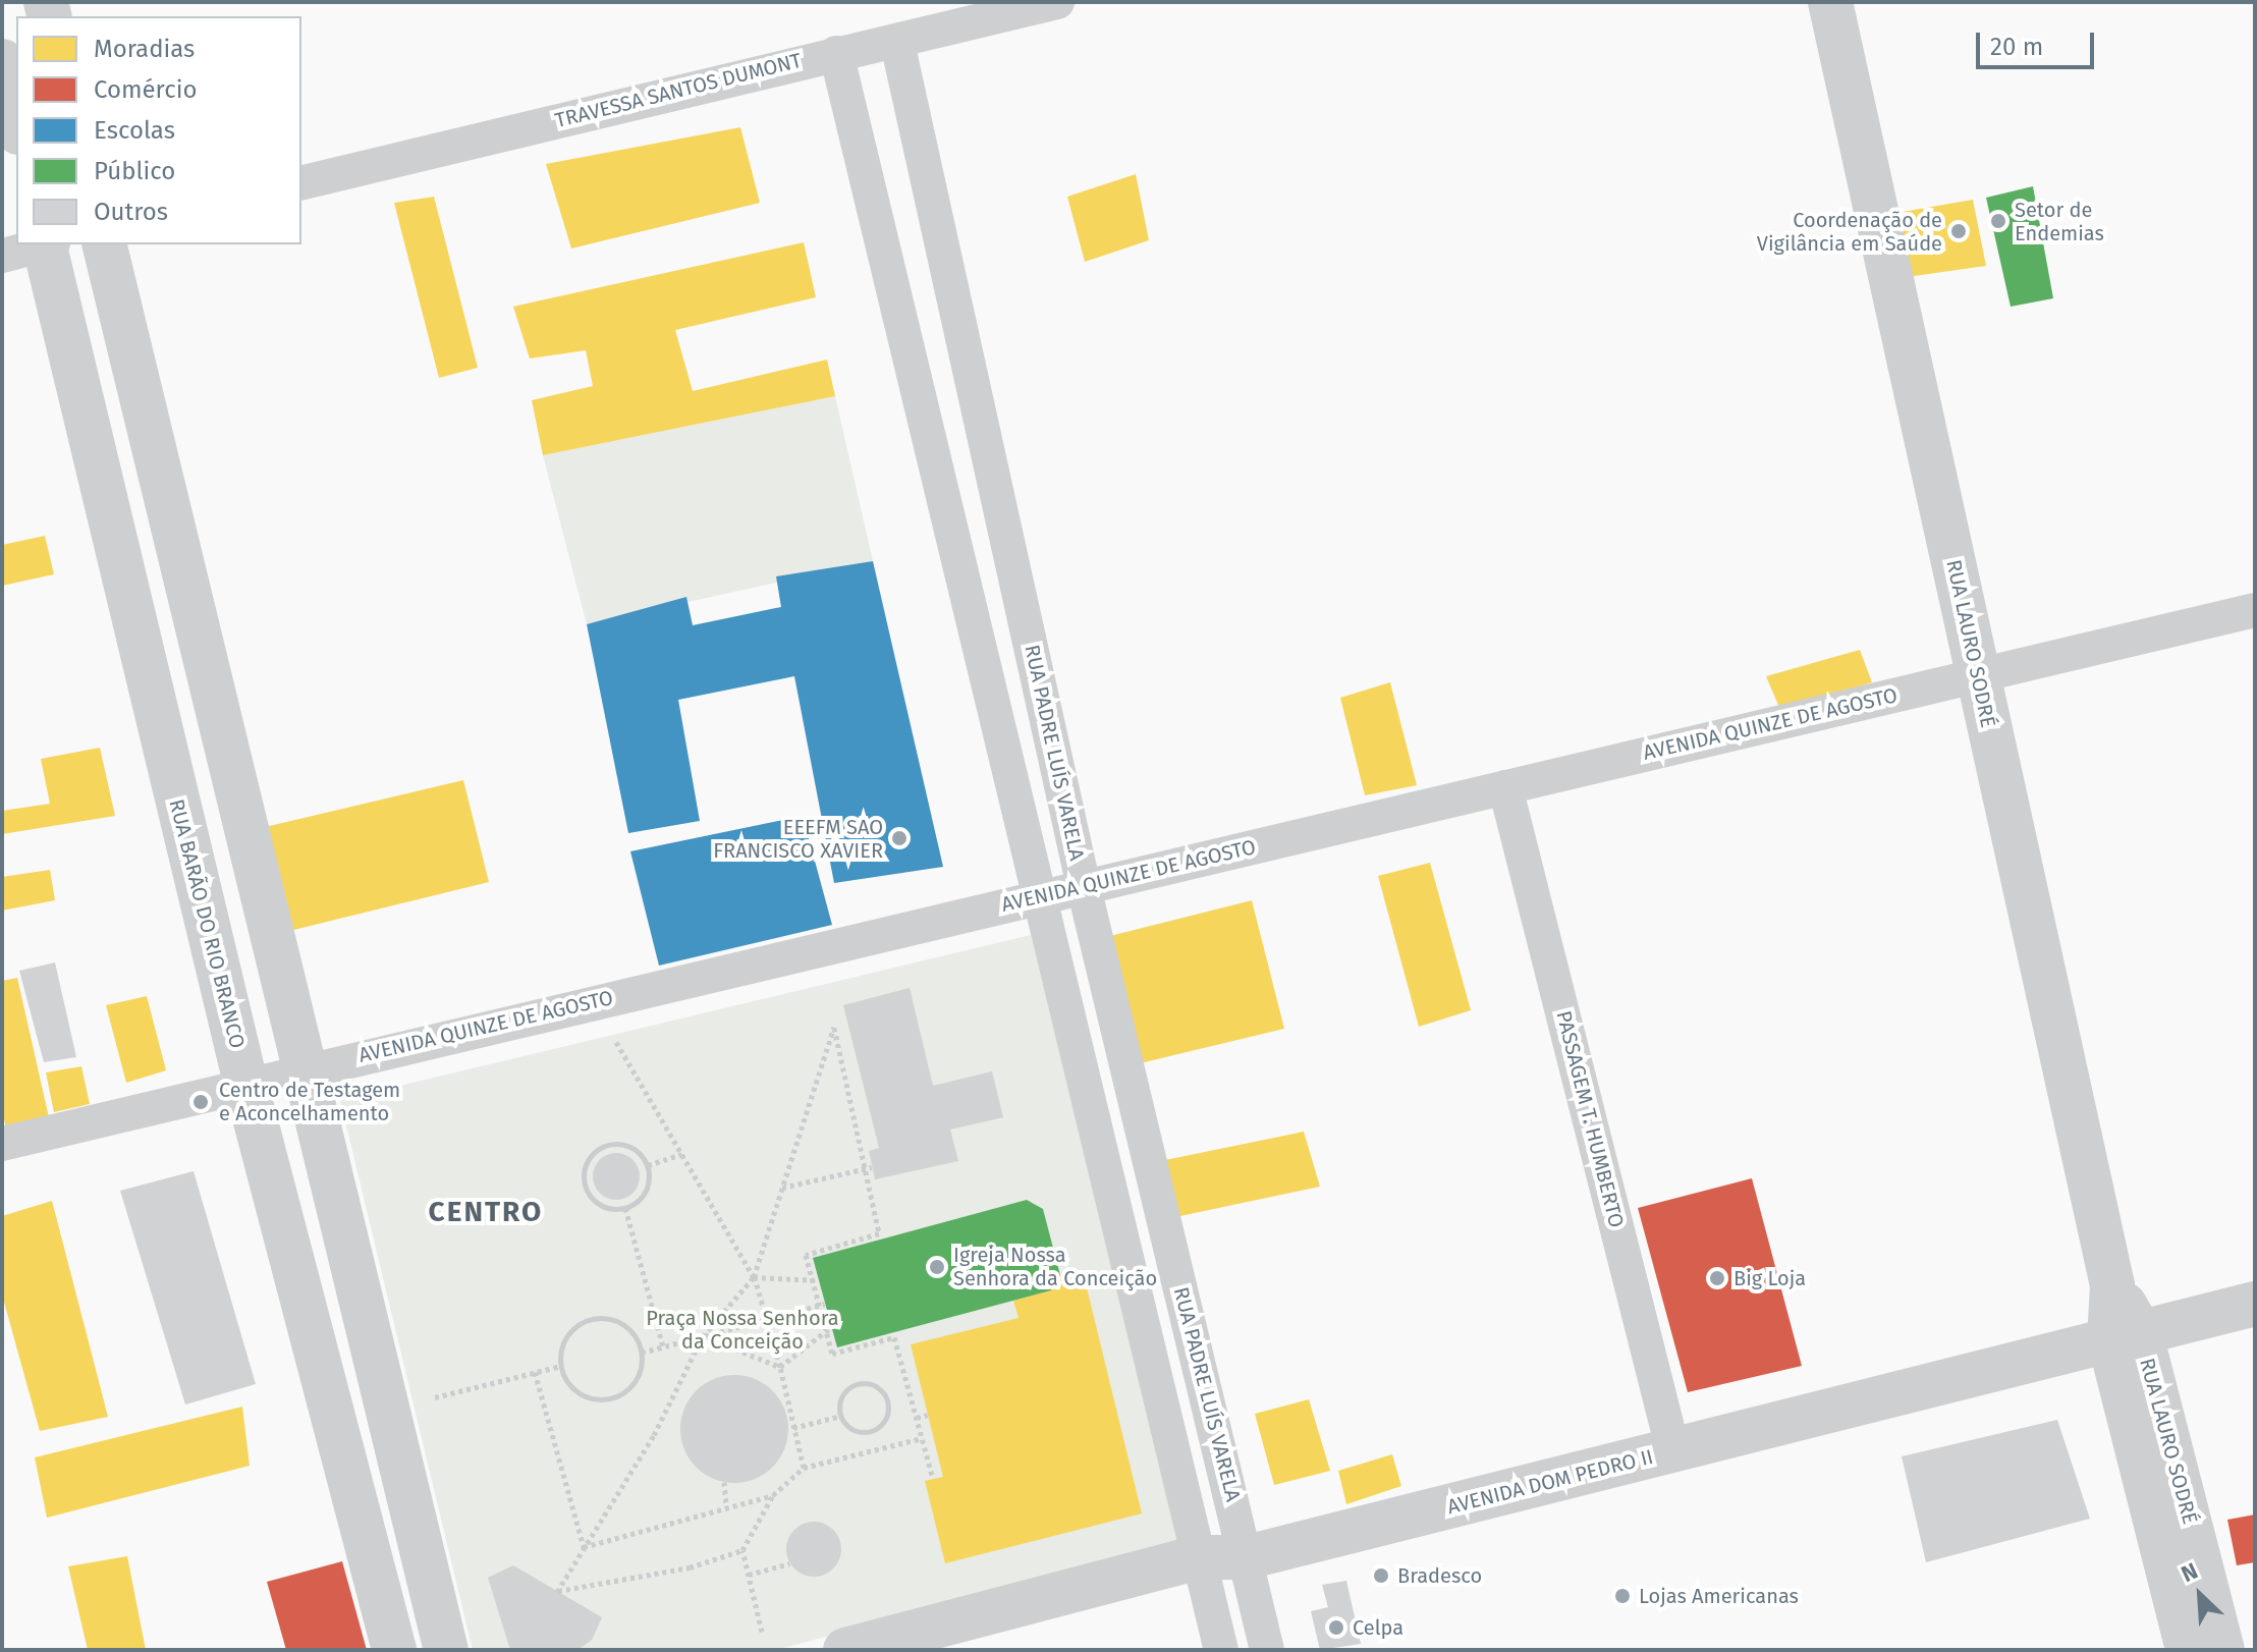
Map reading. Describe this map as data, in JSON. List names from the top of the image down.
{
  "streets": {
    "street": [
      "TRAVESSA SANTOS DUMONT",
      "RUA LAURO SODRÉ",
      "AVENIDA QUINZE DE AGOSTO",
      "RUA PADRE LUÍS VARELA",
      "RUA BARÃO DO RIO BRANCO",
      "PASSAGEM T. HUMBERTO",
      "AVENIDA DOM PEDRO II"
    ]
  },
  "crossings": [
    ["TRAVESSA SANTOS DUMONT", "RUA PADRE LUÍS VARELA"],
    ["RUA LAURO SODRÉ", "AVENIDA QUINZE DE AGOSTO"],
    ["RUA LAURO SODRÉ", "AVENIDA DOM PEDRO II"],
    ["AVENIDA QUINZE DE AGOSTO", "RUA PADRE LUÍS VARELA"],
    ["AVENIDA QUINZE DE AGOSTO", "RUA BARÃO DO RIO BRANCO"],
    ["AVENIDA QUINZE DE AGOSTO", "PASSAGEM T. HUMBERTO"],
    ["RUA PADRE LUÍS VARELA", "AVENIDA DOM PEDRO II"],
    ["PASSAGEM T. HUMBERTO", "AVENIDA DOM PEDRO II"]
  ],
  "districts": ["CENTRO"],
  "parks": ["Praça Nossa Senhora da Conceição"],
  "places": [
    "Setor de Endemias",
    "Coordenação de Vigilância em Saúde",
    "EEEFM SAO FRANCISCO XAVIER",
    "Centro de Testagem e Aconcelhamento",
    "Igreja Nossa Senhora da Conceição",
    "Big Loja",
    "Bradesco",
    "Lojas Americanas",
    "Celpa"
  ],
  "legend": [
    "Moradias",
    "Comércio",
    "Escolas",
    "Público",
    "Outros"
  ],
  "scale_bar": "20 m",
  "north": "top left"
}
